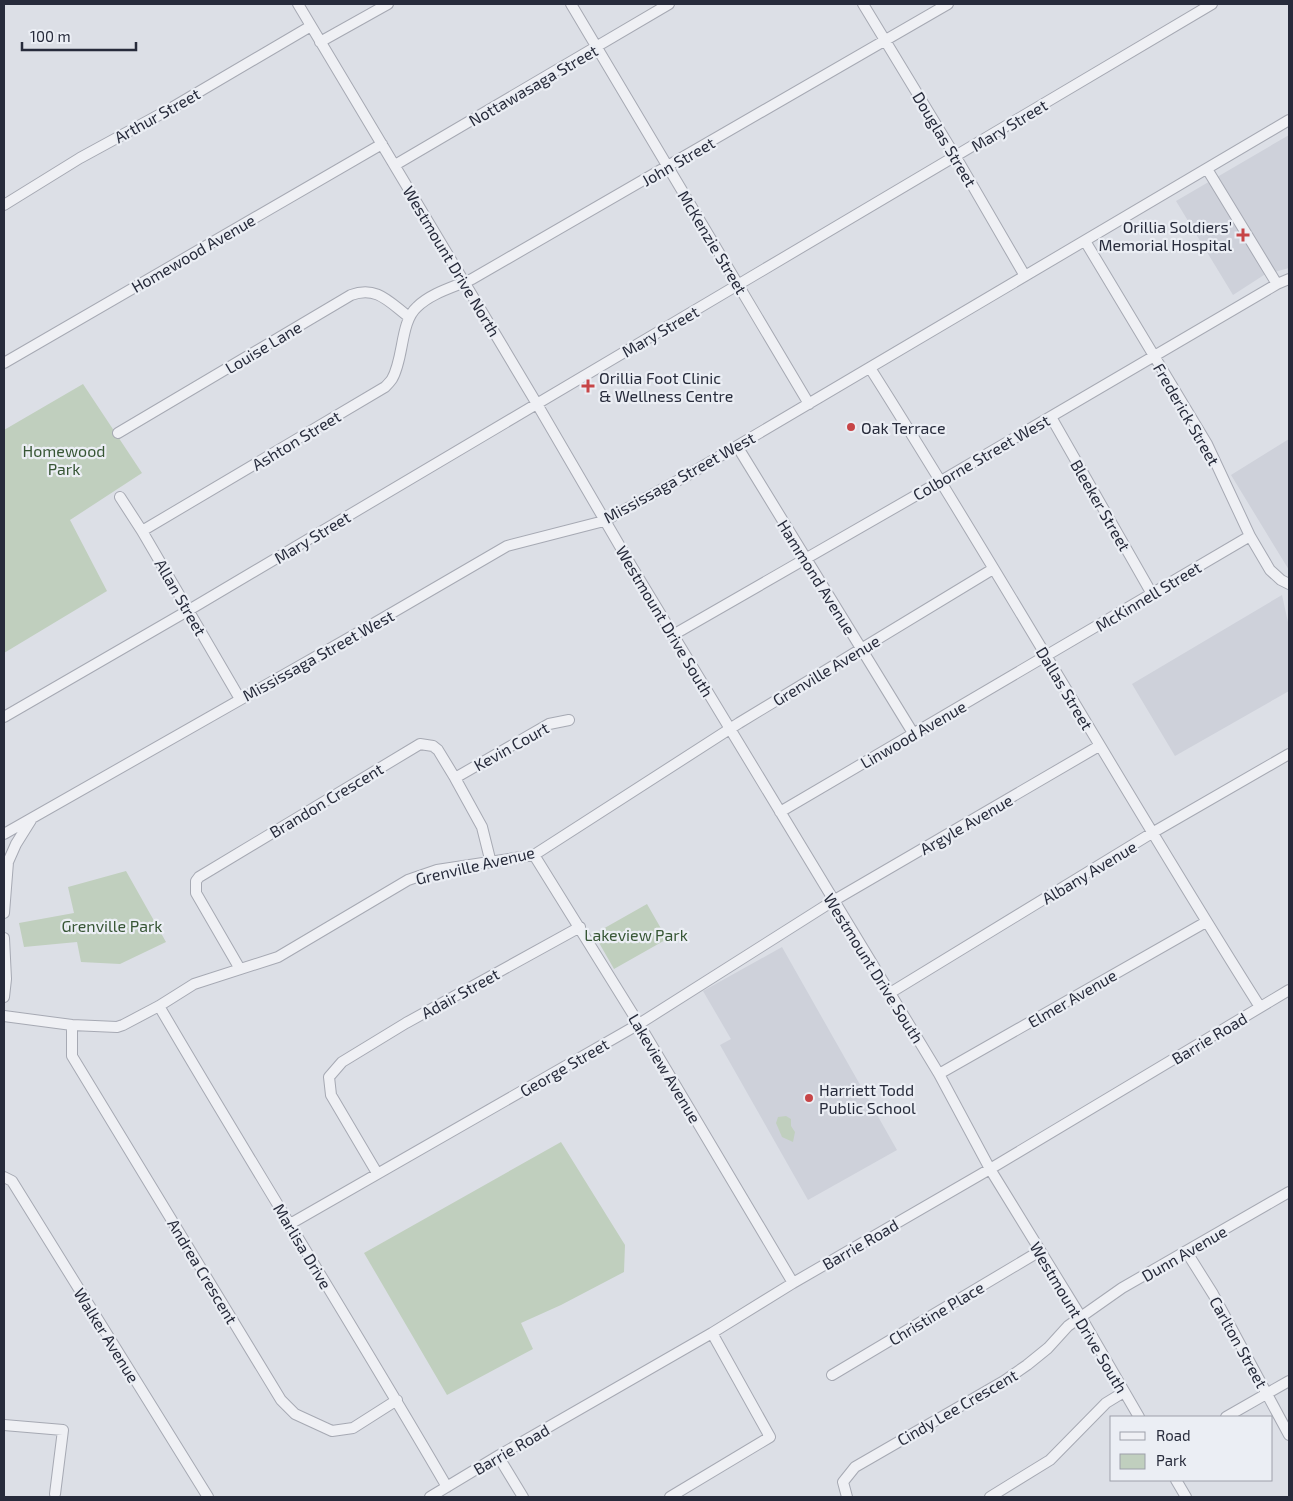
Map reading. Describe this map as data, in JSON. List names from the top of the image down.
{
  "streets": {
    "street": [
      "Nottawasaga Street",
      "Arthur Street",
      "Mary Street",
      "Douglas Street",
      "John Street",
      "McKenzie Street",
      "Homewood Avenue",
      "Westmount Drive North",
      "Louise Lane",
      "Frederick Street",
      "Ashton Street",
      "Colborne Street West",
      "Mississaga Street West",
      "Bleeker Street",
      "Hammond Avenue",
      "McKinnell Street",
      "Allan Street",
      "Westmount Drive South",
      "Grenville Avenue",
      "Dallas Street",
      "Linwood Avenue",
      "Kevin Court",
      "Brandon Crescent",
      "Argyle Avenue",
      "Albany Avenue",
      "Adair Street",
      "Elmer Avenue",
      "Barrie Road",
      "George Street",
      "Lakeview Avenue",
      "Marlisa Drive",
      "Dunn Avenue",
      "Andrea Crescent",
      "Christine Place",
      "Walker Avenue",
      "Carlton Street",
      "Cindy Lee Crescent"
    ]
  },
  "crossings": [
    ["Nottawasaga Street", "McKenzie Street"],
    ["Nottawasaga Street", "Westmount Drive North"],
    ["Arthur Street", "Westmount Drive North"],
    ["Mary Street", "Douglas Street"],
    ["Mary Street", "McKenzie Street"],
    ["Mary Street", "Westmount Drive North"],
    ["Mary Street", "Allan Street"],
    ["Douglas Street", "John Street"],
    ["Douglas Street", "Mississaga Street West"],
    ["John Street", "McKenzie Street"],
    ["John Street", "Westmount Drive North"],
    ["John Street", "Louise Lane"],
    ["John Street", "Ashton Street"],
    ["McKenzie Street", "Mississaga Street West"],
    ["Homewood Avenue", "Westmount Drive North"],
    ["Westmount Drive North", "Mississaga Street West"],
    ["Westmount Drive North", "Westmount Drive South"],
    ["Louise Lane", "Ashton Street"],
    ["Frederick Street", "Colborne Street West"],
    ["Frederick Street", "Mississaga Street West"],
    ["Frederick Street", "McKinnell Street"],
    ["Ashton Street", "Allan Street"],
    ["Colborne Street West", "Bleeker Street"],
    ["Colborne Street West", "Hammond Avenue"],
    ["Colborne Street West", "Westmount Drive South"],
    ["Colborne Street West", "Dallas Street"],
    ["Mississaga Street West", "Hammond Avenue"],
    ["Mississaga Street West", "Allan Street"],
    ["Mississaga Street West", "Westmount Drive South"],
    ["Mississaga Street West", "Dallas Street"],
    ["Bleeker Street", "McKinnell Street"],
    ["Hammond Avenue", "Grenville Avenue"],
    ["Hammond Avenue", "Linwood Avenue"],
    ["McKinnell Street", "Dallas Street"],
    ["McKinnell Street", "Linwood Avenue"],
    ["Westmount Drive South", "Grenville Avenue"],
    ["Westmount Drive South", "Linwood Avenue"],
    ["Westmount Drive South", "Argyle Avenue"],
    ["Westmount Drive South", "Albany Avenue"],
    ["Westmount Drive South", "Elmer Avenue"],
    ["Westmount Drive South", "Barrie Road"],
    ["Westmount Drive South", "George Street"],
    ["Westmount Drive South", "Dunn Avenue"],
    ["Westmount Drive South", "Christine Place"],
    ["Westmount Drive South", "Cindy Lee Crescent"],
    ["Grenville Avenue", "Dallas Street"],
    ["Grenville Avenue", "Brandon Crescent"],
    ["Grenville Avenue", "Lakeview Avenue"],
    ["Grenville Avenue", "Marlisa Drive"],
    ["Grenville Avenue", "Andrea Crescent"],
    ["Dallas Street", "Linwood Avenue"],
    ["Dallas Street", "Argyle Avenue"],
    ["Dallas Street", "Albany Avenue"],
    ["Dallas Street", "Elmer Avenue"],
    ["Dallas Street", "Barrie Road"],
    ["Kevin Court", "Brandon Crescent"],
    ["Argyle Avenue", "George Street"],
    ["Adair Street", "George Street"],
    ["Adair Street", "Lakeview Avenue"],
    ["Barrie Road", "Lakeview Avenue"],
    ["Barrie Road", "Marlisa Drive"],
    ["George Street", "Lakeview Avenue"],
    ["George Street", "Marlisa Drive"],
    ["Marlisa Drive", "Andrea Crescent"],
    ["Dunn Avenue", "Carlton Street"],
    ["Dunn Avenue", "Cindy Lee Crescent"]
  ],
  "parks": ["Homewood Park", "Grenville Park", "Lakeview Park"],
  "places": {
    "health": ["Orillia Soldiers' Memorial Hospital", "Orillia Foot Clinic & Wellness Centre"],
    "other": ["Oak Terrace", "Harriett Todd Public School"]
  },
  "legend": ["Road", "Park"],
  "scale_bar": "100 m"
}
